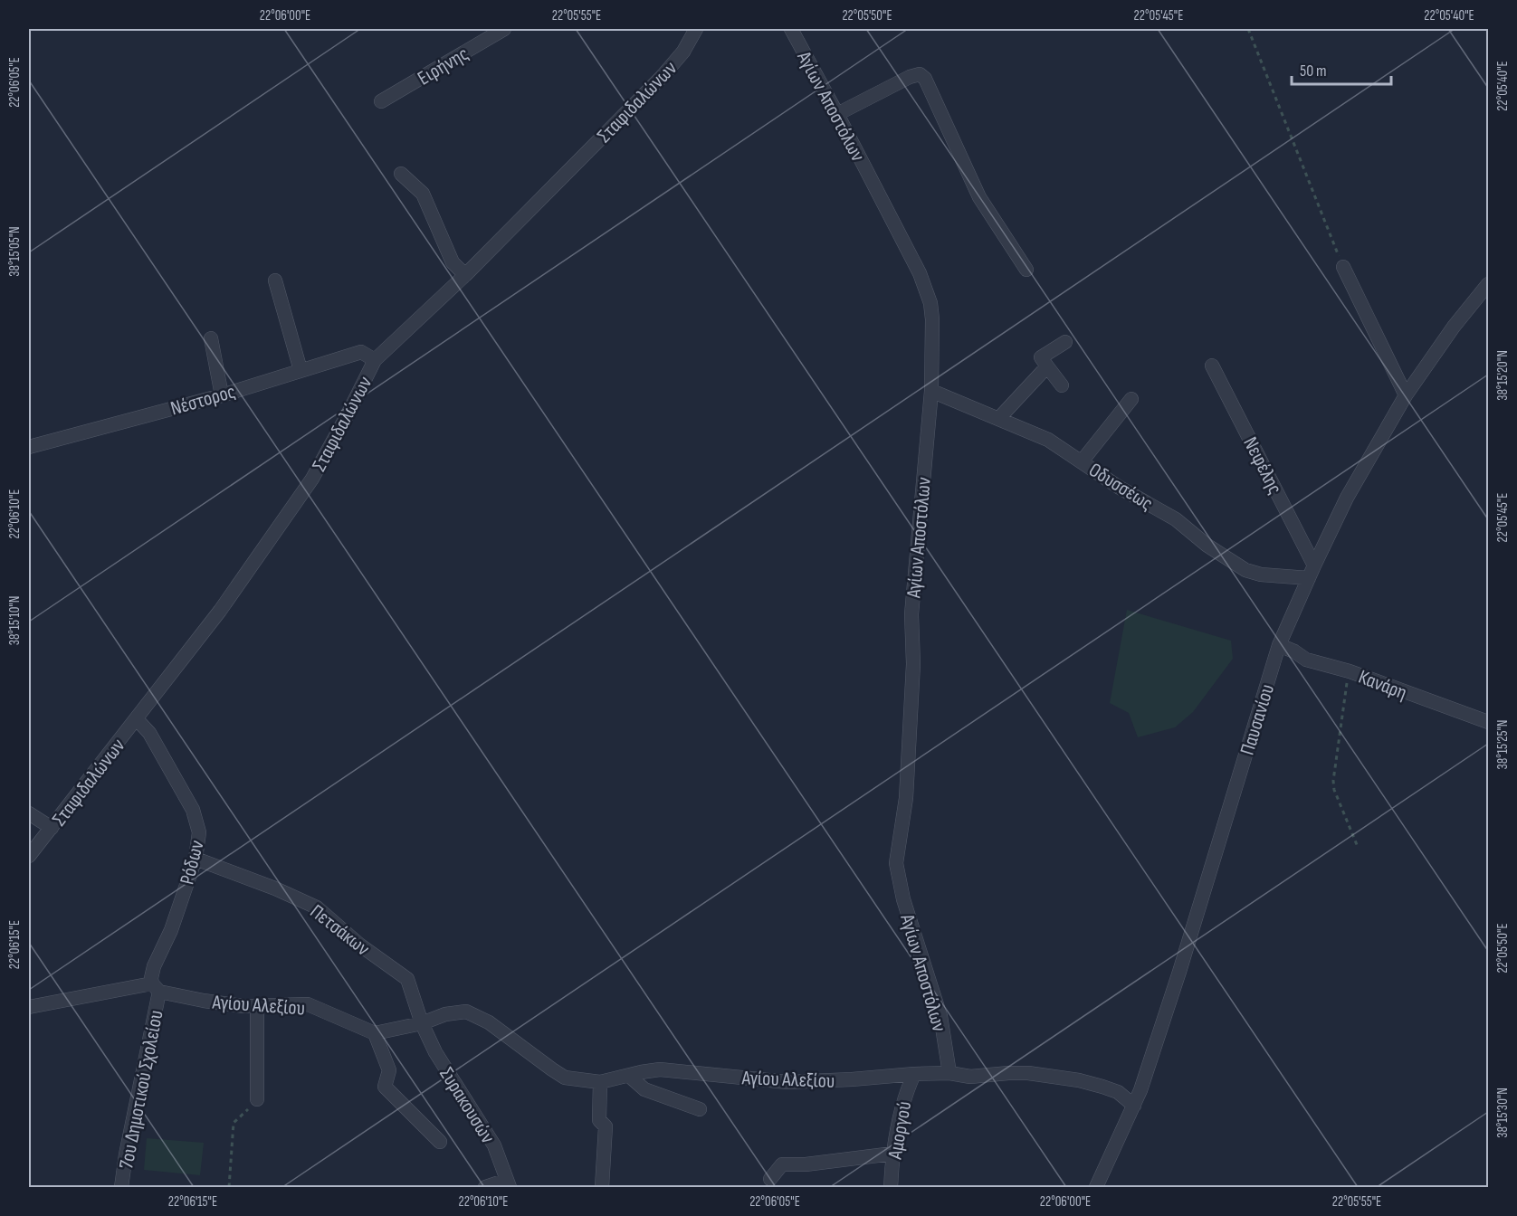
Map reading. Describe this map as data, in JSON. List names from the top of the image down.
{
  "streets": {
    "street": [
      "Ειρήνης",
      "Σταφιδαλώνων",
      "Αγίων Αποστόλων",
      "Νέστορος",
      "Νεφέλης",
      "Οδυσσέως",
      "Κανάρη",
      "Παυσανίου",
      "Ρόδων",
      "Πετσάκων",
      "Αγίου Αλεξίου",
      "7ου Δημοτικού Σχολείου",
      "Συρακουσών",
      "Αμοργού"
    ]
  },
  "crossings": [
    ["Σταφιδαλώνων", "Νέστορος"],
    ["Σταφιδαλώνων", "Ρόδων"],
    ["Αγίων Αποστόλων", "Οδυσσέως"],
    ["Αγίων Αποστόλων", "Αγίου Αλεξίου"],
    ["Νεφέλης", "Παυσανίου"],
    ["Οδυσσέως", "Παυσανίου"],
    ["Κανάρη", "Παυσανίου"],
    ["Παυσανίου", "Αγίου Αλεξίου"],
    ["Ρόδων", "Πετσάκων"],
    ["Ρόδων", "Αγίου Αλεξίου"],
    ["Ρόδων", "7ου Δημοτικού Σχολείου"],
    ["Πετσάκων", "Αγίου Αλεξίου"],
    ["Πετσάκων", "Συρακουσών"],
    ["Αγίου Αλεξίου", "7ου Δημοτικού Σχολείου"],
    ["Αγίου Αλεξίου", "Συρακουσών"],
    ["Αγίου Αλεξίου", "Αμοργού"]
  ],
  "scale_bar": "50 m",
  "coordinates": [
    "22°06'00\"E",
    "22°05'55\"E",
    "22°05'50\"E",
    "22°05'45\"E",
    "22°05'40\"E",
    "22°06'05\"E",
    "38°15'05\"N",
    "38°15'20\"N",
    "22°06'10\"E",
    "38°15'10\"N",
    "38°15'25\"N",
    "22°06'15\"E",
    "38°15'30\"N"
  ]
}
